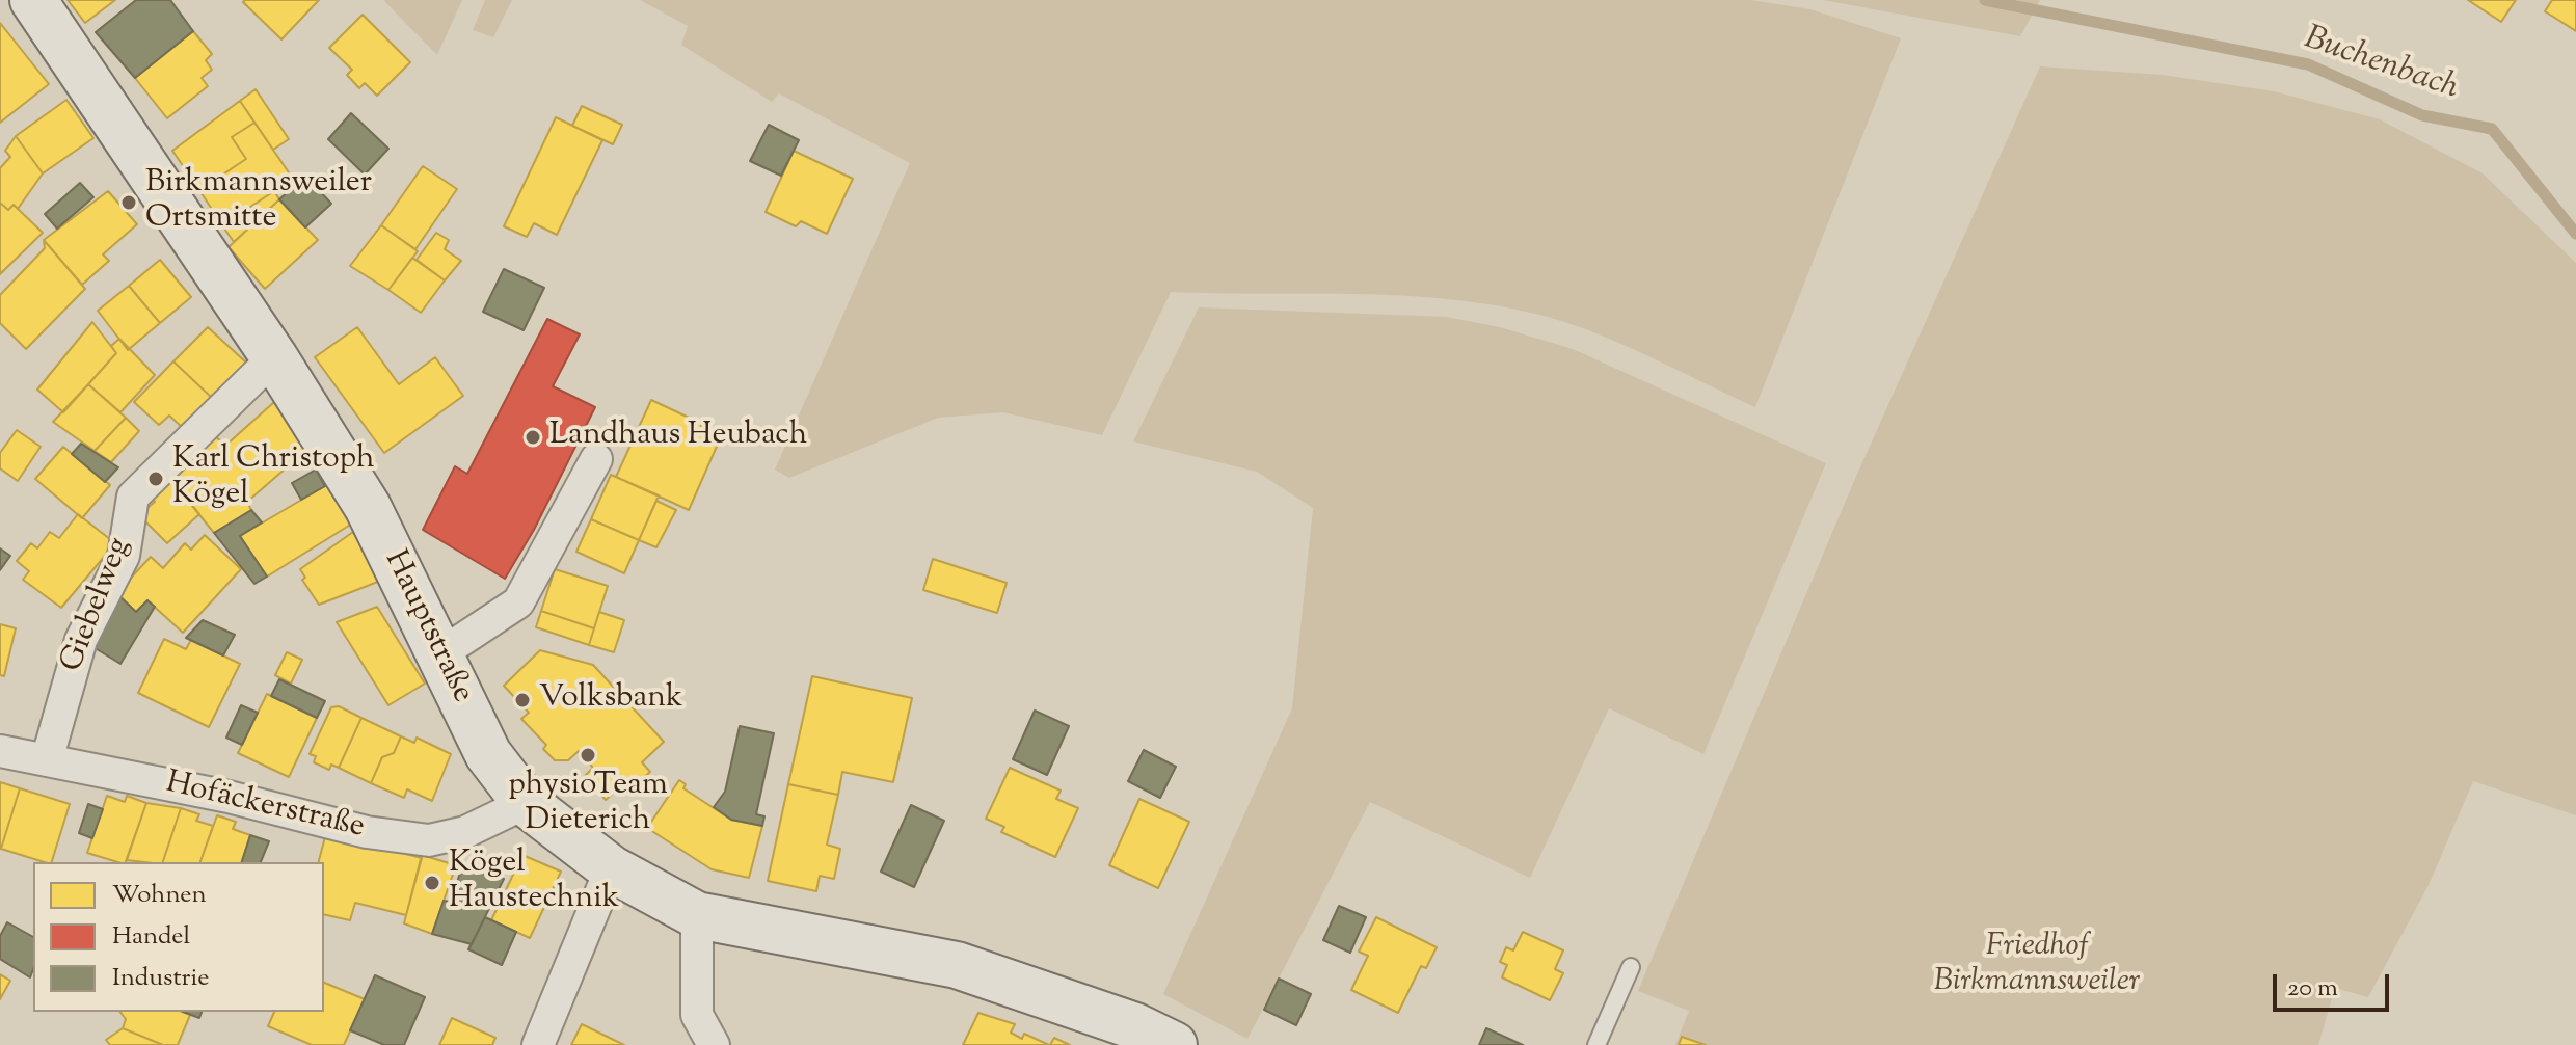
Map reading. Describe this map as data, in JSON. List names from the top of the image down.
{
  "streets": {
    "street": ["Giebelweg", "Hauptstraße", "Hofäckerstraße"]
  },
  "crossings": [
    ["Giebelweg", "Hauptstraße"],
    ["Giebelweg", "Hofäckerstraße"],
    ["Hauptstraße", "Hofäckerstraße"]
  ],
  "water": ["Buchenbach"],
  "parks": ["Friedhof Birkmannsweiler"],
  "places": [
    "Birkmannsweiler Ortsmitte",
    "Landhaus Heubach",
    "Karl Christoph Kögel",
    "Volksbank",
    "physioTeam Dieterich",
    "Kögel Haustechnik"
  ],
  "legend": ["Wohnen", "Handel", "Industrie"],
  "scale_bar": "20 m"
}
